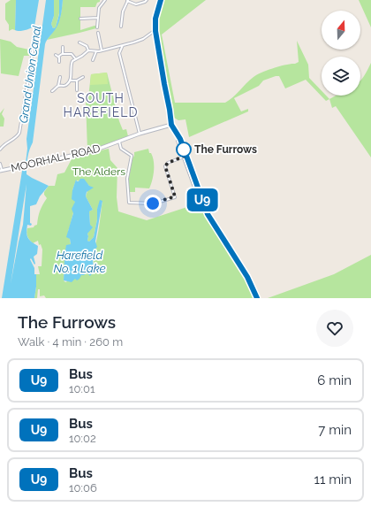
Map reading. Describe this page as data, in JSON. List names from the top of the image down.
{
  "streets": {
    "street": ["MOORHALL ROAD"]
  },
  "districts": ["SOUTH HAREFIELD"],
  "water": ["Grand Union Canal", "Harefield No. 1 Lake"],
  "parks": ["The Alders"],
  "places": ["The Furrows"],
  "lines": ["bus line U9"],
  "north": "top",
  "page": {
    "on_map": "U9",
    "heading": ["The Furrows", "Walk · 4 min · 260 m"],
    "list": [
      {
        "mark": "U9",
        "name": "Bus",
        "note": "10:01",
        "value": "6 min"
      },
      {
        "mark": "U9",
        "name": "Bus",
        "note": "10:02",
        "value": "7 min"
      },
      {
        "mark": "U9",
        "name": "Bus",
        "note": "10:06",
        "value": "11 min"
      }
    ]
  }
}
